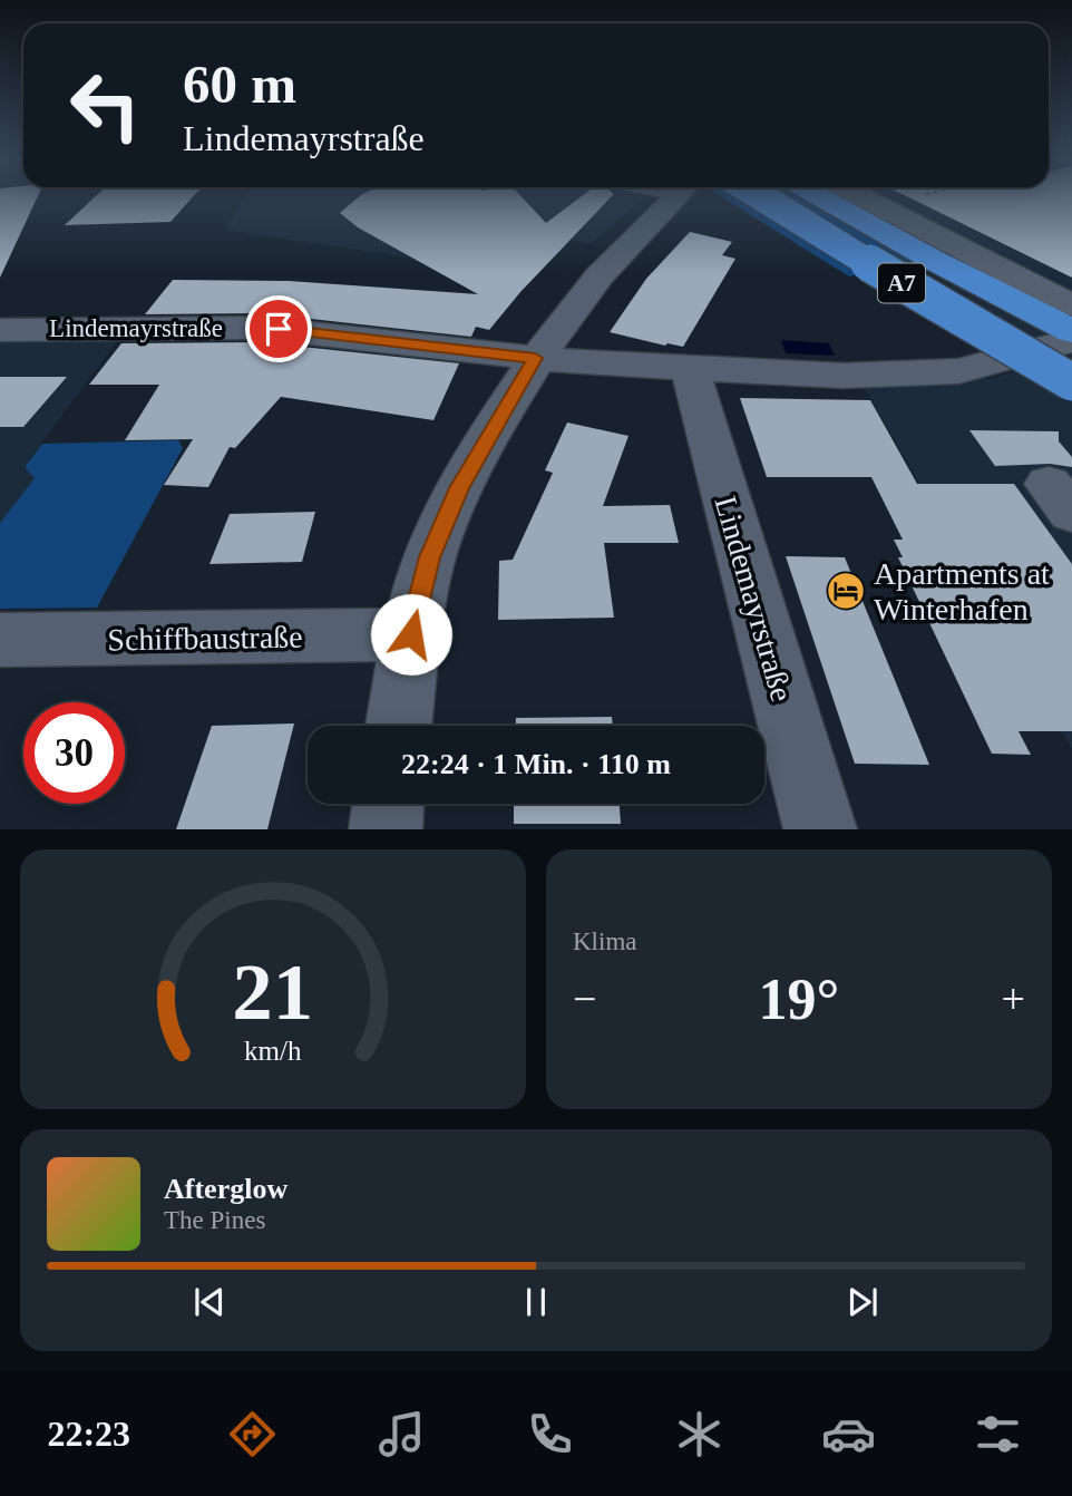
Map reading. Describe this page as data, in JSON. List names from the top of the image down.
{
  "streets": {
    "highway": ["A7"],
    "street": ["Lindemayrstraße", "Schiffbaustraße"]
  },
  "places": {
    "hotel": ["Apartments at Winterhafen"]
  },
  "page": {
    "turn": ["60 m", "Lindemayrstraße"],
    "limit": "30",
    "trip": "22:24 · 1 Min. · 110 m",
    "tile": "Klima",
    "heat": ["−", "19°", "+"],
    "song": ["Afterglow", "The Pines"],
    "tabs": "22:23",
    "gauge": ["21", "km/h"]
  }
}
